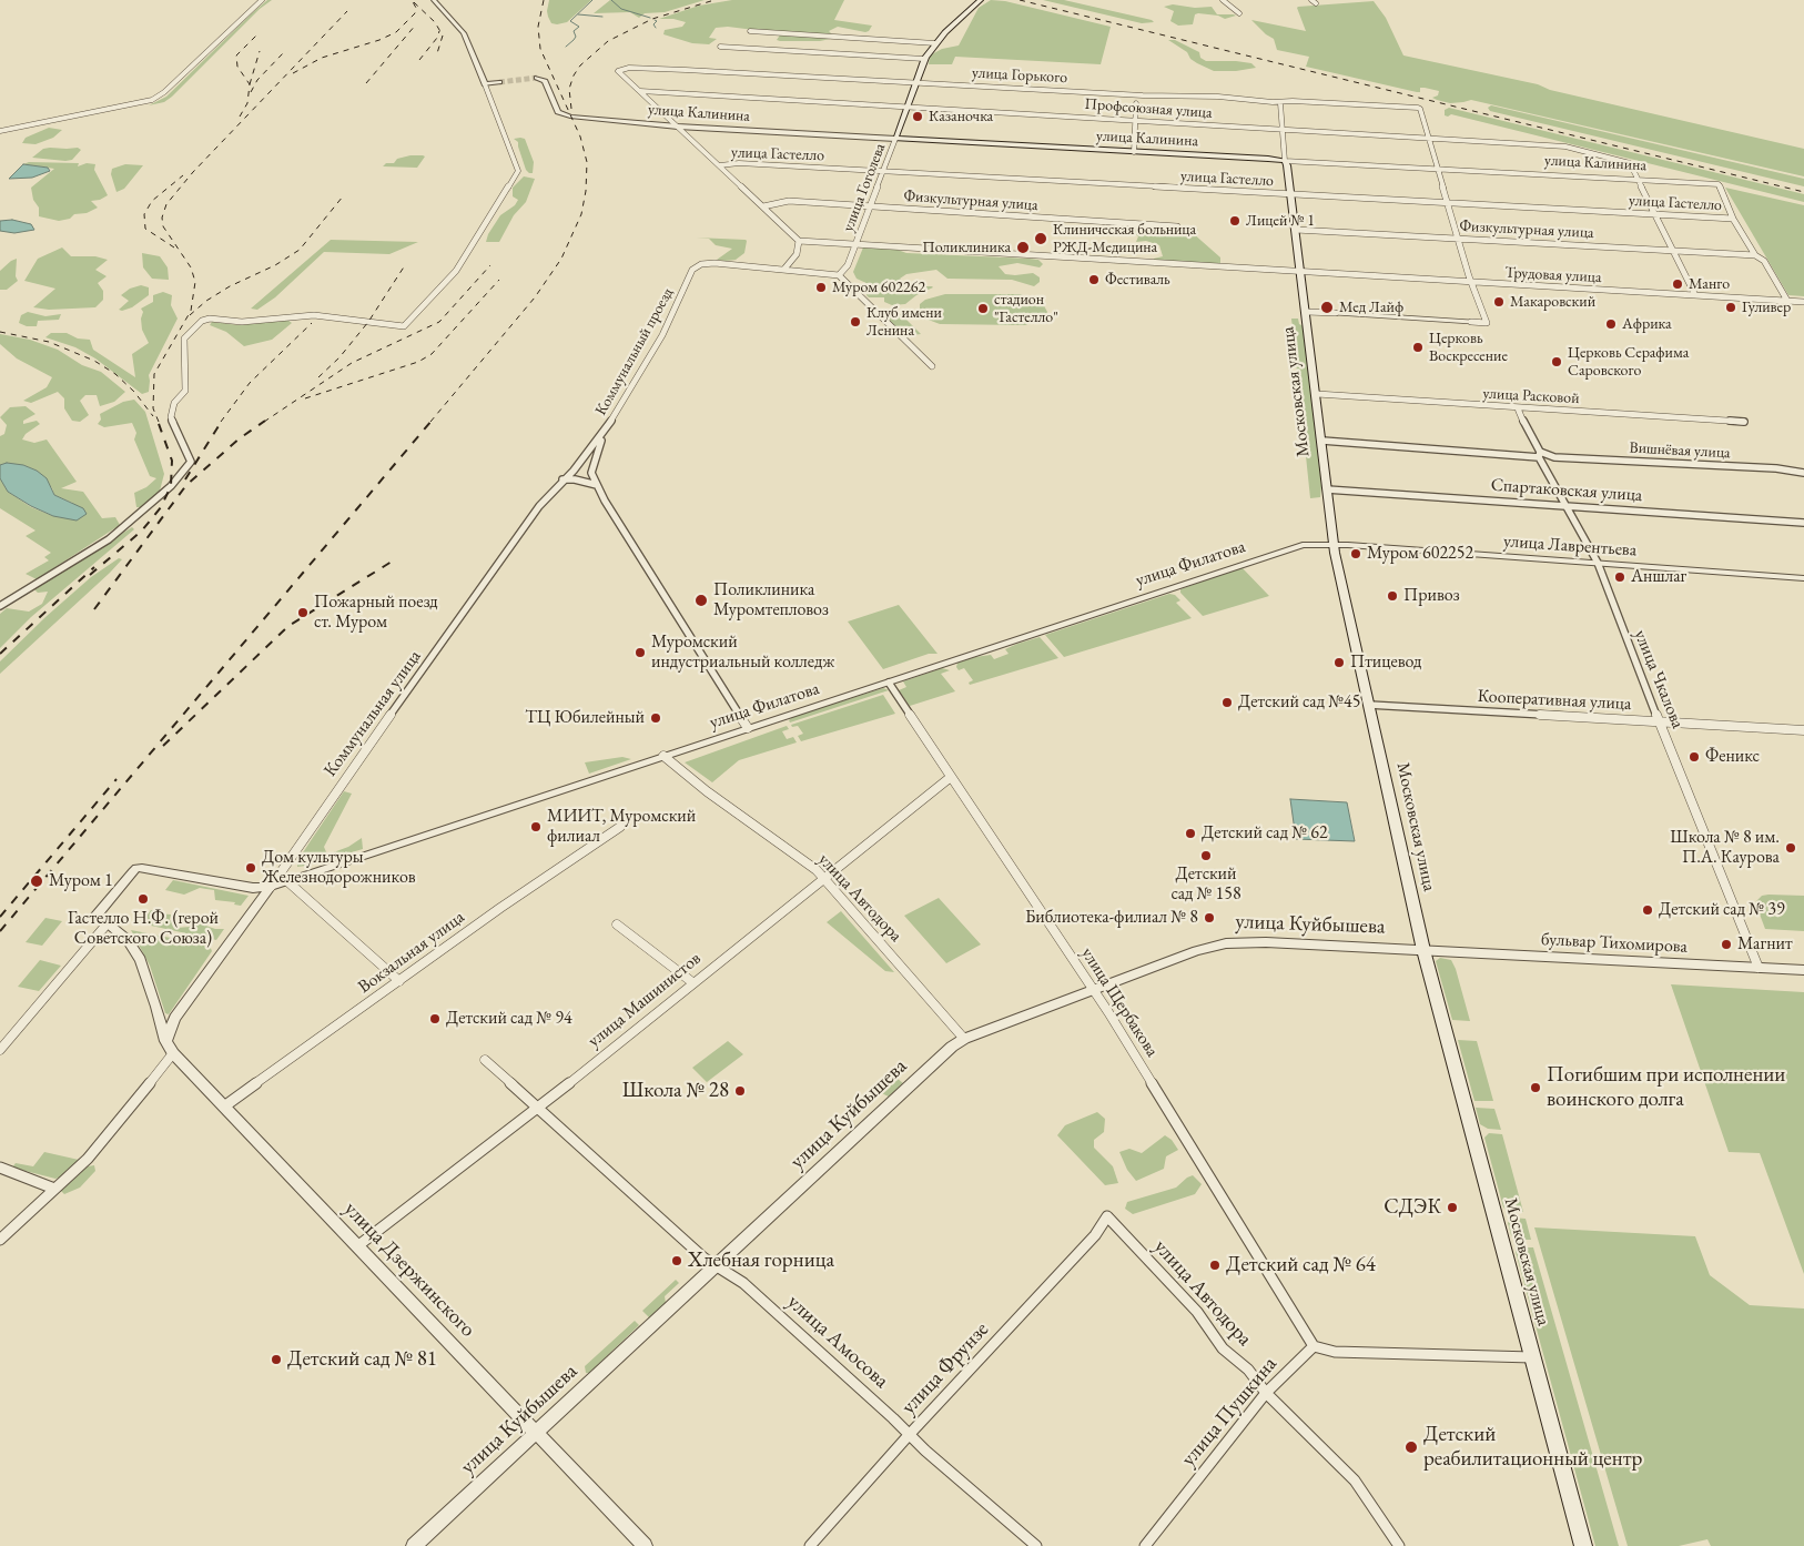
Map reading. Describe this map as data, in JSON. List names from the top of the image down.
{
  "streets": {
    "main road": ["улица Калинина", "улица Гоголева", "Московская улица"],
    "street": [
      "улица Горького",
      "Профсоюзная улица",
      "улица Гастелло",
      "Физкультурная улица",
      "Трудовая улица",
      "Коммунальный проезд",
      "улица Расковой",
      "Вишнёвая улица",
      "Спартаковская улица",
      "улица Лаврентьева",
      "улица Филатова",
      "улица Чкалова",
      "Кооперативная улица",
      "Коммунальная улица",
      "улица Автодора",
      "улица Куйбышева",
      "бульвар Тихомирова",
      "Вокзальная улица",
      "улица Машинистов",
      "улица Щербакова",
      "улица Дзержинского",
      "улица Амосова",
      "улица Фрунзе",
      "улица Пушкина"
    ]
  },
  "crossings": [
    ["улица Горького", "Профсоюзная улица"],
    ["улица Горького", "улица Гоголева"],
    ["улица Горького", "Московская улица"],
    ["Профсоюзная улица", "улица Калинина"],
    ["Профсоюзная улица", "улица Гоголева"],
    ["Профсоюзная улица", "Московская улица"],
    ["улица Калинина", "улица Гастелло"],
    ["улица Калинина", "улица Гоголева"],
    ["улица Калинина", "Московская улица"],
    ["улица Гастелло", "улица Гоголева"],
    ["улица Гастелло", "Московская улица"],
    ["улица Гоголева", "Физкультурная улица"],
    ["улица Гоголева", "Трудовая улица"],
    ["улица Гоголева", "Коммунальный проезд"],
    ["Физкультурная улица", "Московская улица"],
    ["Трудовая улица", "Московская улица"],
    ["Коммунальный проезд", "Коммунальная улица"],
    ["Московская улица", "улица Расковой"],
    ["Московская улица", "Вишнёвая улица"],
    ["Московская улица", "Спартаковская улица"],
    ["Московская улица", "улица Лаврентьева"],
    ["Московская улица", "улица Филатова"],
    ["Московская улица", "Кооперативная улица"],
    ["Московская улица", "улица Куйбышева"],
    ["Московская улица", "бульвар Тихомирова"],
    ["улица Расковой", "улица Чкалова"],
    ["Вишнёвая улица", "улица Чкалова"],
    ["Спартаковская улица", "улица Чкалова"],
    ["улица Лаврентьева", "улица Филатова"],
    ["улица Лаврентьева", "улица Чкалова"],
    ["улица Филатова", "Коммунальная улица"],
    ["улица Филатова", "улица Автодора"],
    ["улица Филатова", "улица Щербакова"],
    ["улица Филатова", "улица Дзержинского"],
    ["улица Чкалова", "Кооперативная улица"],
    ["улица Чкалова", "бульвар Тихомирова"],
    ["Коммунальная улица", "улица Дзержинского"],
    ["улица Автодора", "улица Куйбышева"],
    ["улица Автодора", "улица Машинистов"],
    ["улица Автодора", "улица Фрунзе"],
    ["улица Автодора", "улица Пушкина"],
    ["улица Куйбышева", "бульвар Тихомирова"],
    ["улица Куйбышева", "улица Щербакова"],
    ["улица Куйбышева", "улица Дзержинского"],
    ["улица Куйбышева", "улица Амосова"],
    ["Вокзальная улица", "улица Дзержинского"],
    ["улица Машинистов", "улица Щербакова"],
    ["улица Машинистов", "улица Дзержинского"],
    ["улица Машинистов", "улица Амосова"],
    ["улица Щербакова", "улица Пушкина"],
    ["улица Амосова", "улица Фрунзе"]
  ],
  "places": [
    "Казаночка",
    "Лицей № 1",
    "Клиническая больница РЖД-Медицина",
    "Поликлиника",
    "Фестиваль",
    "Манго",
    "Муром 602262",
    "Макаровский",
    "Мед Лайф",
    "Гуливер",
    "стадион \"Гастелло\"",
    "Клуб имени Ленина",
    "Африка",
    "Церковь Воскресение",
    "Церковь Серафима Саровского",
    "Муром 602252",
    "Аншлаг",
    "Привоз",
    "Поликлиника Муромтепловоз",
    "Пожарный поезд ст. Муром",
    "Муромский индустриальный колледж",
    "Птицевод",
    "Детский сад №45",
    "ТЦ Юбилейный",
    "Феникс",
    "МИИТ, Муромский филиал",
    "Детский сад № 62",
    "Школа № 8 им. П.А. Каурова",
    "Детский сад № 158",
    "Дом культуры Железнодорожников",
    "Муром 1",
    "Гастелло Н.Ф. (герой Советского Союза)",
    "Детский сад № 39",
    "Библиотека-филиал № 8",
    "Магнит",
    "Детский сад № 94",
    "Погибшим при исполнении воинского долга",
    "Школа № 28",
    "СДЭК",
    "Хлебная горница",
    "Детский сад № 64",
    "Детский сад № 81",
    "Детский реабилитационный центр"
  ]
}
